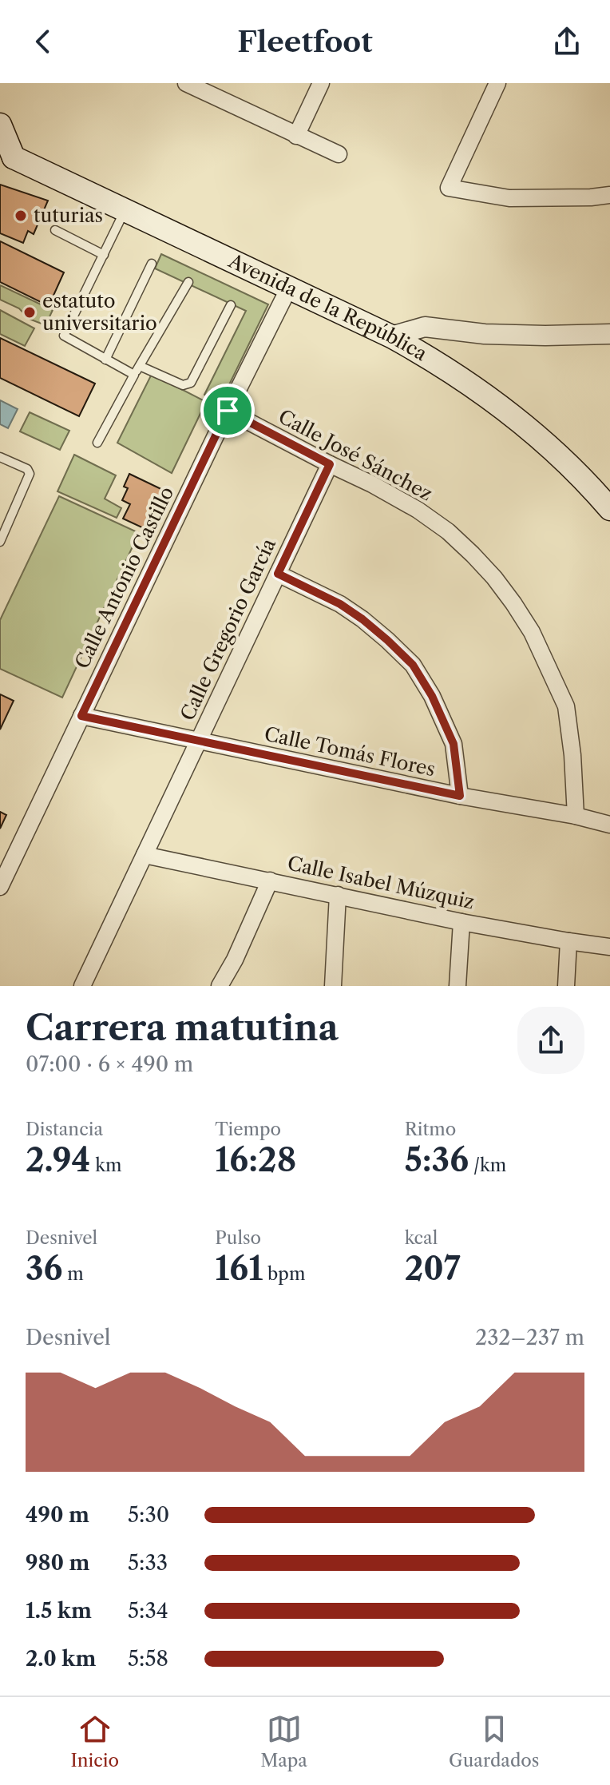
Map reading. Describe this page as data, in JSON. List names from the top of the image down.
{
  "streets": {
    "main road": ["Avenida de la República"],
    "street": [
      "Calle José Sánchez",
      "Calle Antonio Castillo",
      "Calle Gregorio García",
      "Calle Tomás Flores",
      "Calle Isabel Múzquiz"
    ]
  },
  "crossings": [
    ["Avenida de la República", "Calle Antonio Castillo"],
    ["Calle José Sánchez", "Calle Antonio Castillo"],
    ["Calle José Sánchez", "Calle Gregorio García"],
    ["Calle José Sánchez", "Calle Tomás Flores"],
    ["Calle Antonio Castillo", "Calle Tomás Flores"],
    ["Calle Gregorio García", "Calle Tomás Flores"],
    ["Calle Gregorio García", "Calle Isabel Múzquiz"]
  ],
  "places": ["tuturias", "estatuto universitario"],
  "page": {
    "header": "Fleetfoot",
    "heading": ["Carrera matutina", "07:00 · 6 × 490 m"],
    "stats": [
      ["Distancia", "2.94 km"],
      ["Tiempo", "16:28"],
      ["Ritmo", "5:36 /km"],
      ["Desnivel", "36 m"],
      ["Pulso", "161 bpm"],
      ["kcal", "207"]
    ],
    "chart": ["Desnivel", "232–237 m"],
    "list": [
      {
        "name": "490 m",
        "note": "5:30"
      },
      {
        "name": "980 m",
        "note": "5:33"
      },
      {
        "name": "1.5 km",
        "note": "5:34"
      },
      {
        "name": "2.0 km",
        "note": "5:58"
      }
    ],
    "tabs": ["Inicio", "Mapa", "Guardados"]
  }
}
